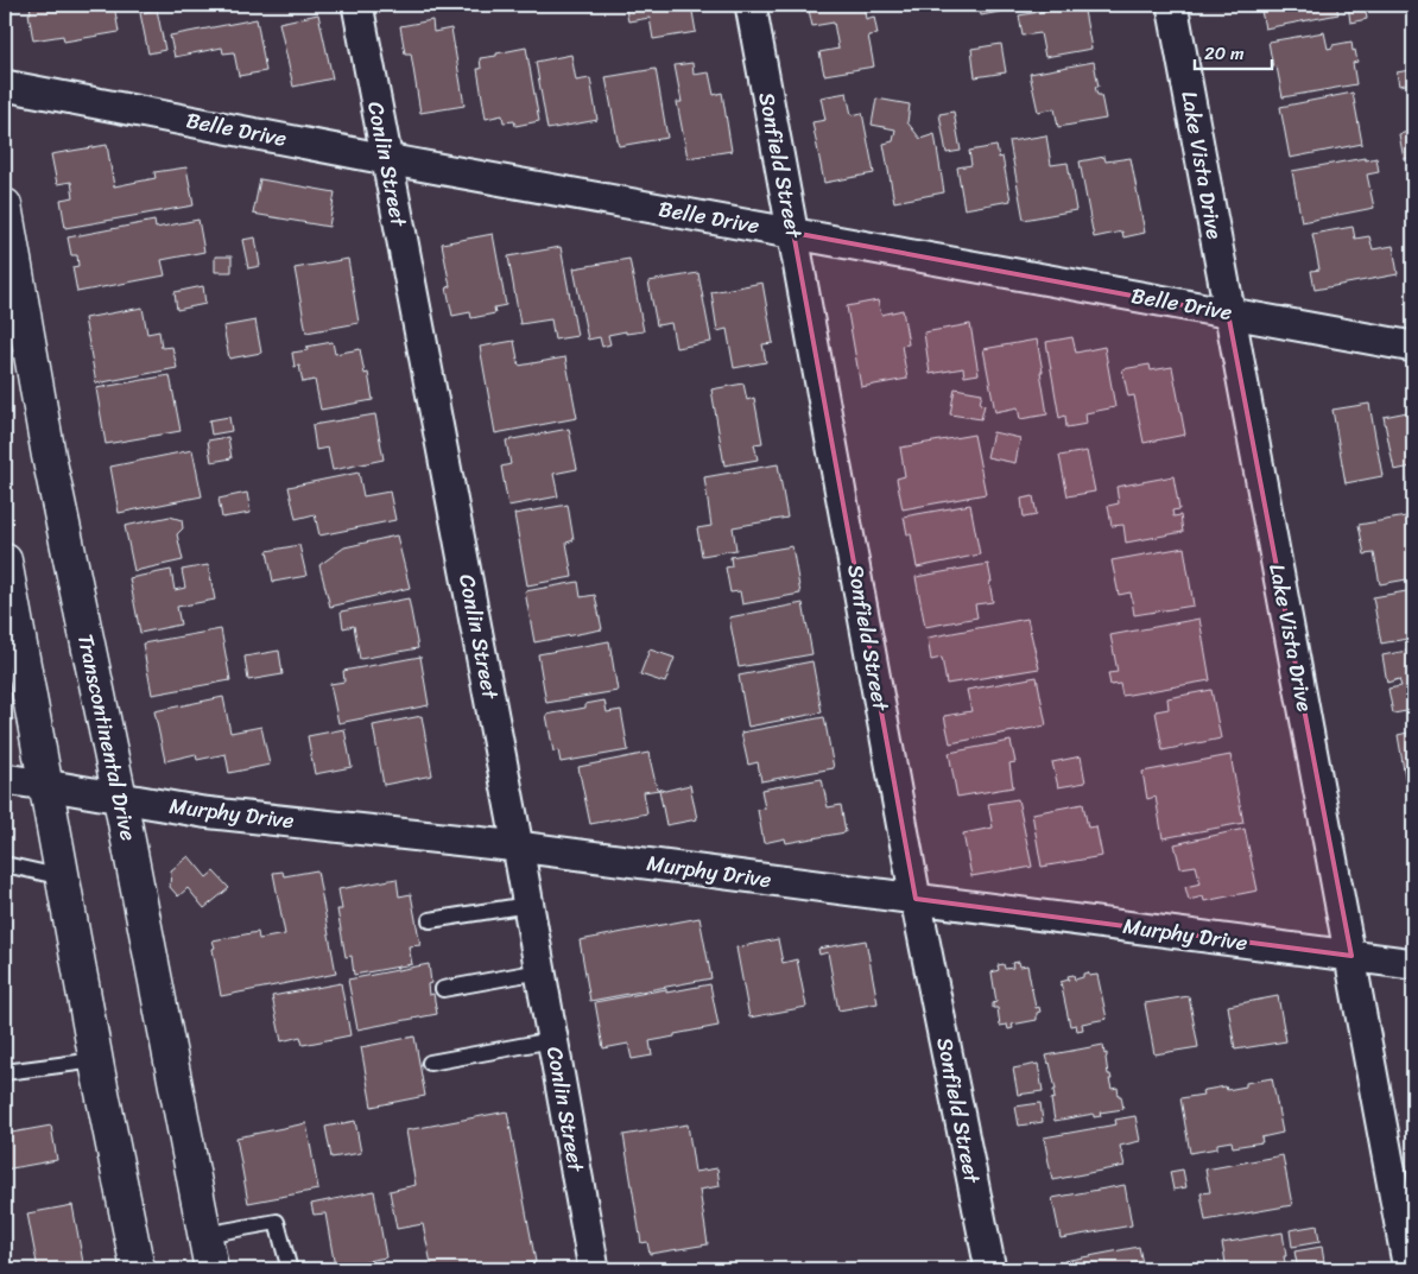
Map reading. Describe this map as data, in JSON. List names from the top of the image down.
{
  "streets": {
    "street": [
      "Belle Drive",
      "Conlin Street",
      "Sonfield Street",
      "Lake Vista Drive",
      "Transcontinental Drive",
      "Murphy Drive"
    ]
  },
  "crossings": [
    ["Belle Drive", "Conlin Street"],
    ["Belle Drive", "Sonfield Street"],
    ["Belle Drive", "Lake Vista Drive"],
    ["Conlin Street", "Murphy Drive"],
    ["Sonfield Street", "Murphy Drive"],
    ["Lake Vista Drive", "Murphy Drive"],
    ["Transcontinental Drive", "Murphy Drive"]
  ],
  "scale_bar": "20 m"
}
